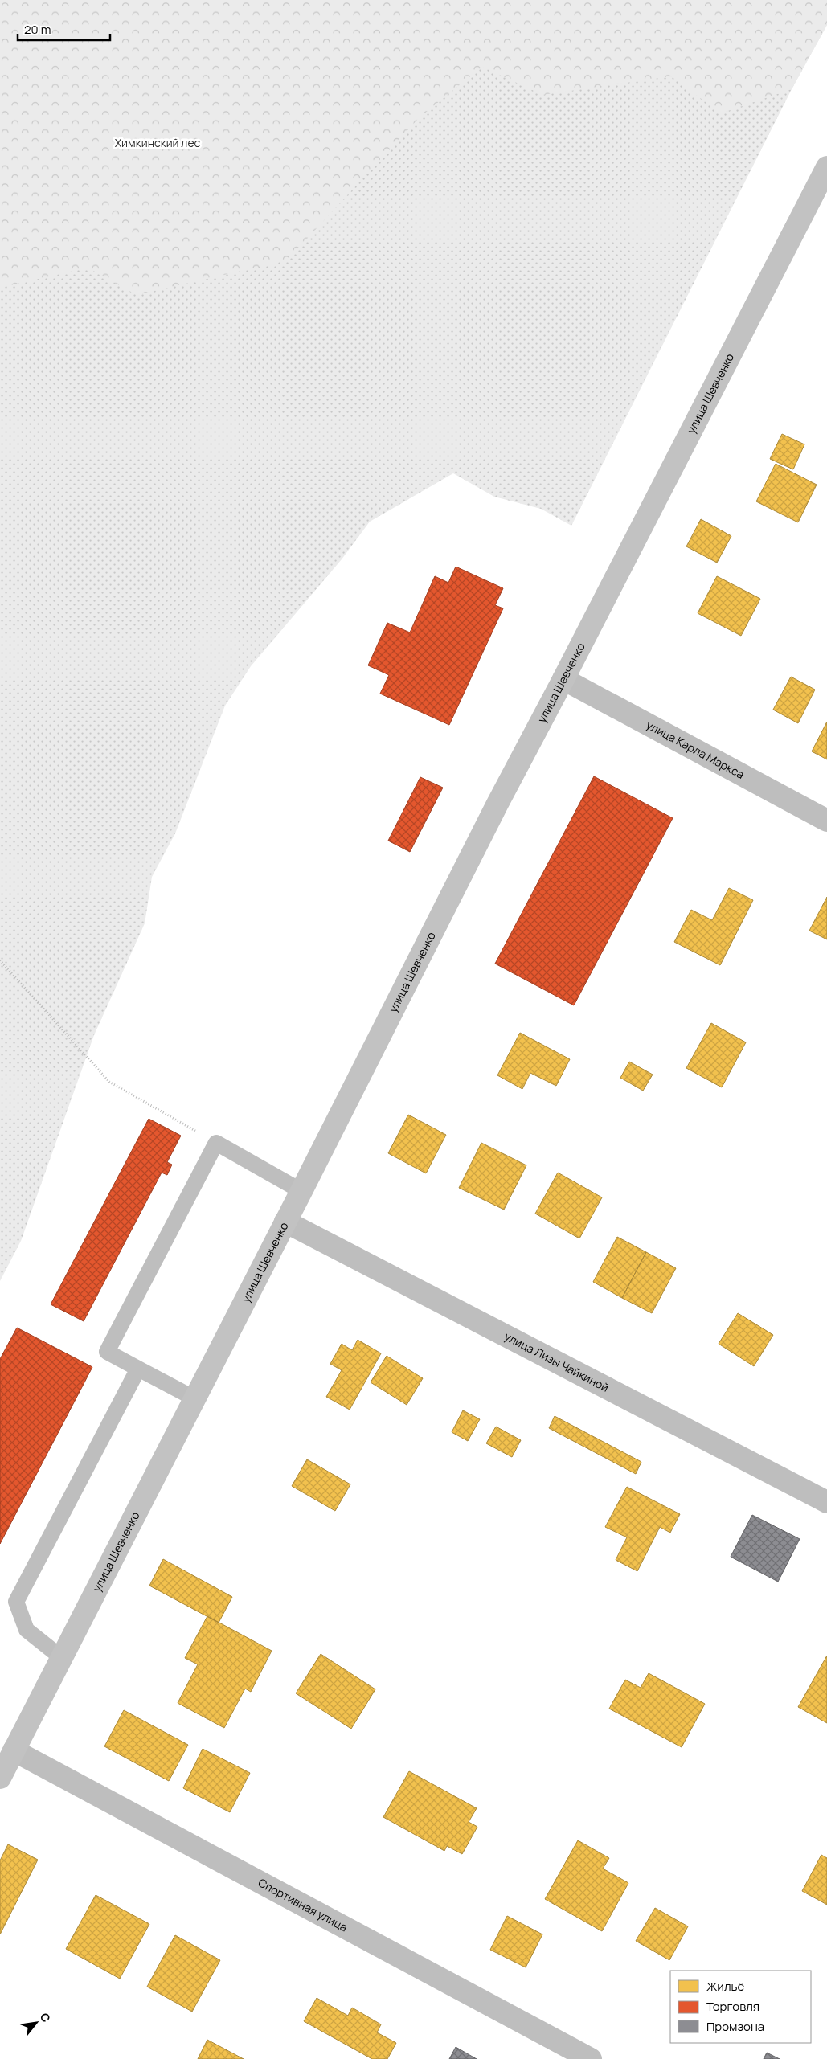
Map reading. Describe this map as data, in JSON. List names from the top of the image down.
{
  "streets": {
    "main road": ["улица Шевченко"],
    "street": ["улица Карла Маркса", "улица Лизы Чайкиной", "Спортивная улица"]
  },
  "crossings": [
    ["улица Шевченко", "улица Карла Маркса"],
    ["улица Шевченко", "улица Лизы Чайкиной"],
    ["улица Шевченко", "Спортивная улица"]
  ],
  "parks": ["Химкинский лес"],
  "legend": ["Жильё", "Торговля", "Промзона"],
  "scale_bar": "20 m",
  "north": "top right"
}
